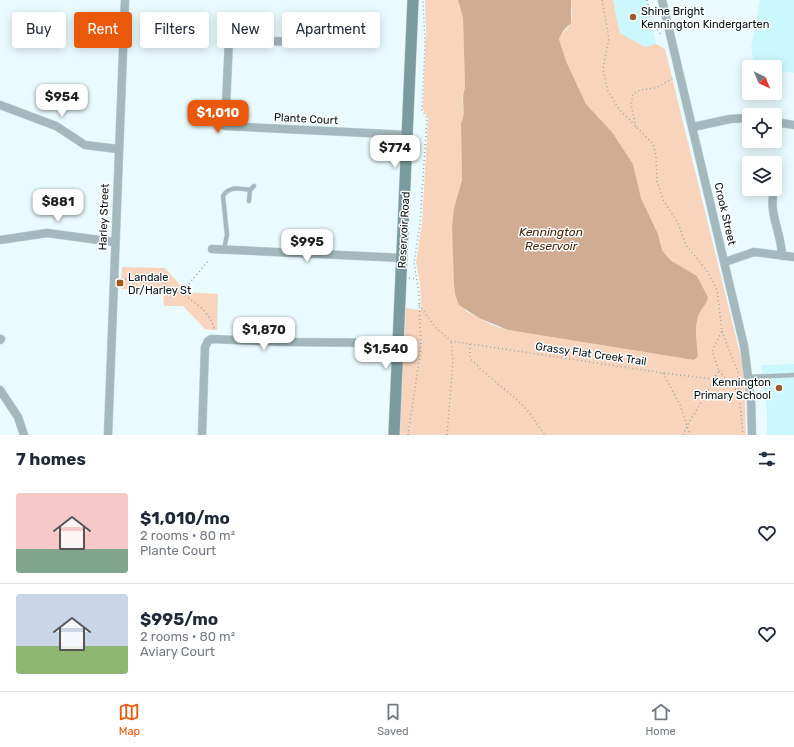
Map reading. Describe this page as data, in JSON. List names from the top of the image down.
{
  "streets": {
    "main road": ["Reservoir Road"],
    "street": ["Plante Court", "Crook Street", "Harley Street"],
    "path": ["Grassy Flat Creek Trail"]
  },
  "crossings": [
    ["Plante Court", "Reservoir Road"]
  ],
  "water": ["Kennington Reservoir"],
  "places": {
    "other": ["Shine Bright Kennington Kindergarten", "Kennington Primary School"],
    "transit": ["Landale Dr/Harley St"]
  },
  "north": "bottom right",
  "page": {
    "chip": [
      "Buy",
      "Rent",
      "Filters",
      "New",
      "Apartment"
    ],
    "price": [
      "$954",
      "$1,010",
      "$774",
      "$881",
      "$995",
      "$1,870",
      "$1,540"
    ],
    "heading": "7 homes",
    "list": [
      {
        "name": "$1,010/mo",
        "note": "2 rooms · 80 m² · Plante Court"
      },
      {
        "name": "$995/mo",
        "note": "2 rooms · 80 m² · Aviary Court"
      }
    ],
    "tabs": ["Map", "Saved", "Home"]
  }
}
